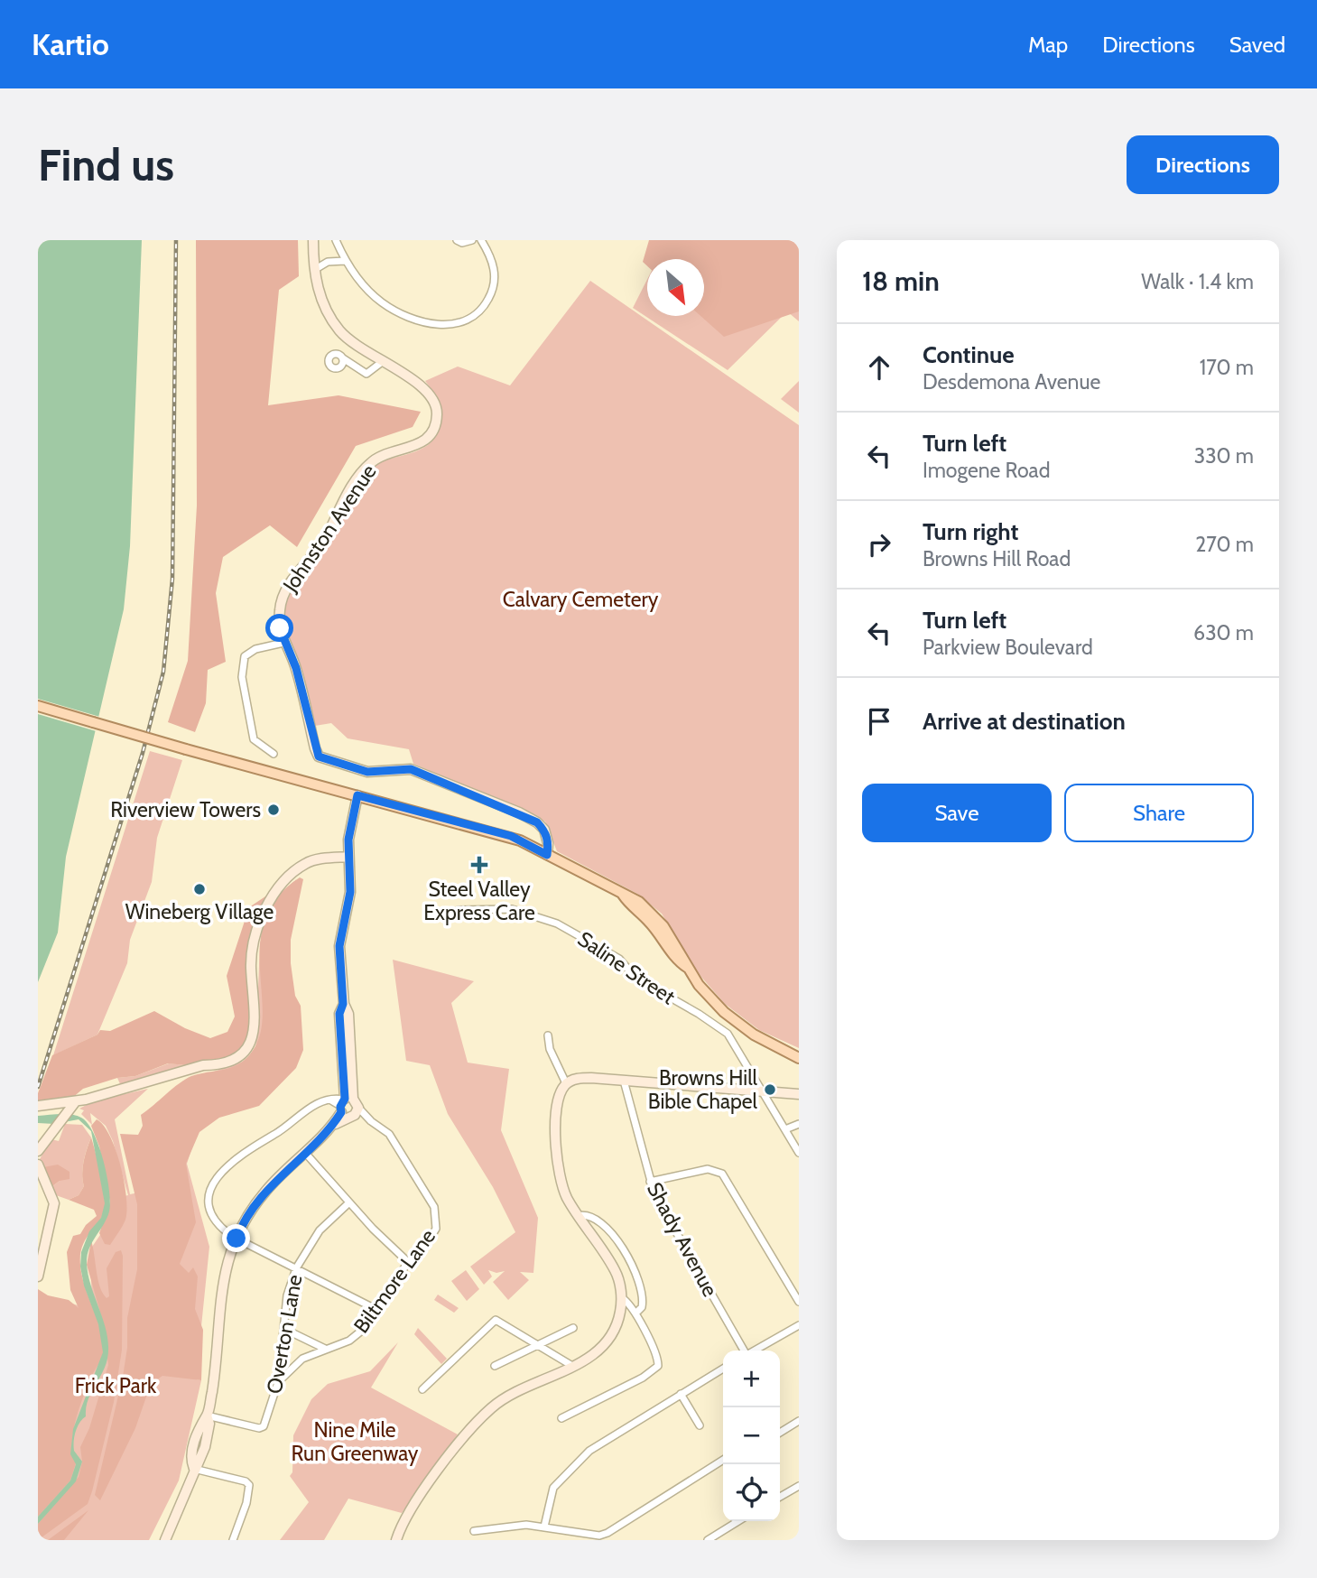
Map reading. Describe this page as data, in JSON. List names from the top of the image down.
{
  "streets": {
    "street": [
      "Johnston Avenue",
      "Saline Street",
      "Shady Avenue",
      "Biltmore Lane",
      "Overton Lane"
    ]
  },
  "crossings": [
    ["Biltmore Lane", "Overton Lane"]
  ],
  "parks": ["Calvary Cemetery", "Frick Park", "Nine Mile Run Greenway"],
  "places": {
    "other": ["Riverview Towers", "Wineberg Village", "Browns Hill Bible Chapel"],
    "health": ["Steel Valley Express Care"]
  },
  "north": "bottom right",
  "page": {
    "header": "Kartio",
    "nav": ["Map", "Directions", "Saved"],
    "buttons": [
      "Directions",
      ["Save", "Share"]
    ],
    "title": "Find us",
    "heading": ["18 min", "Walk · 1.4 km"],
    "list": [
      ["Continue", "Desdemona Avenue", "170 m"],
      ["Turn left", "Imogene Road", "330 m"],
      ["Turn right", "Browns Hill Road", "270 m"],
      ["Turn left", "Parkview Boulevard", "630 m"],
      "Arrive at destination"
    ],
    "map_buttons": ["+", "−"]
  }
}
